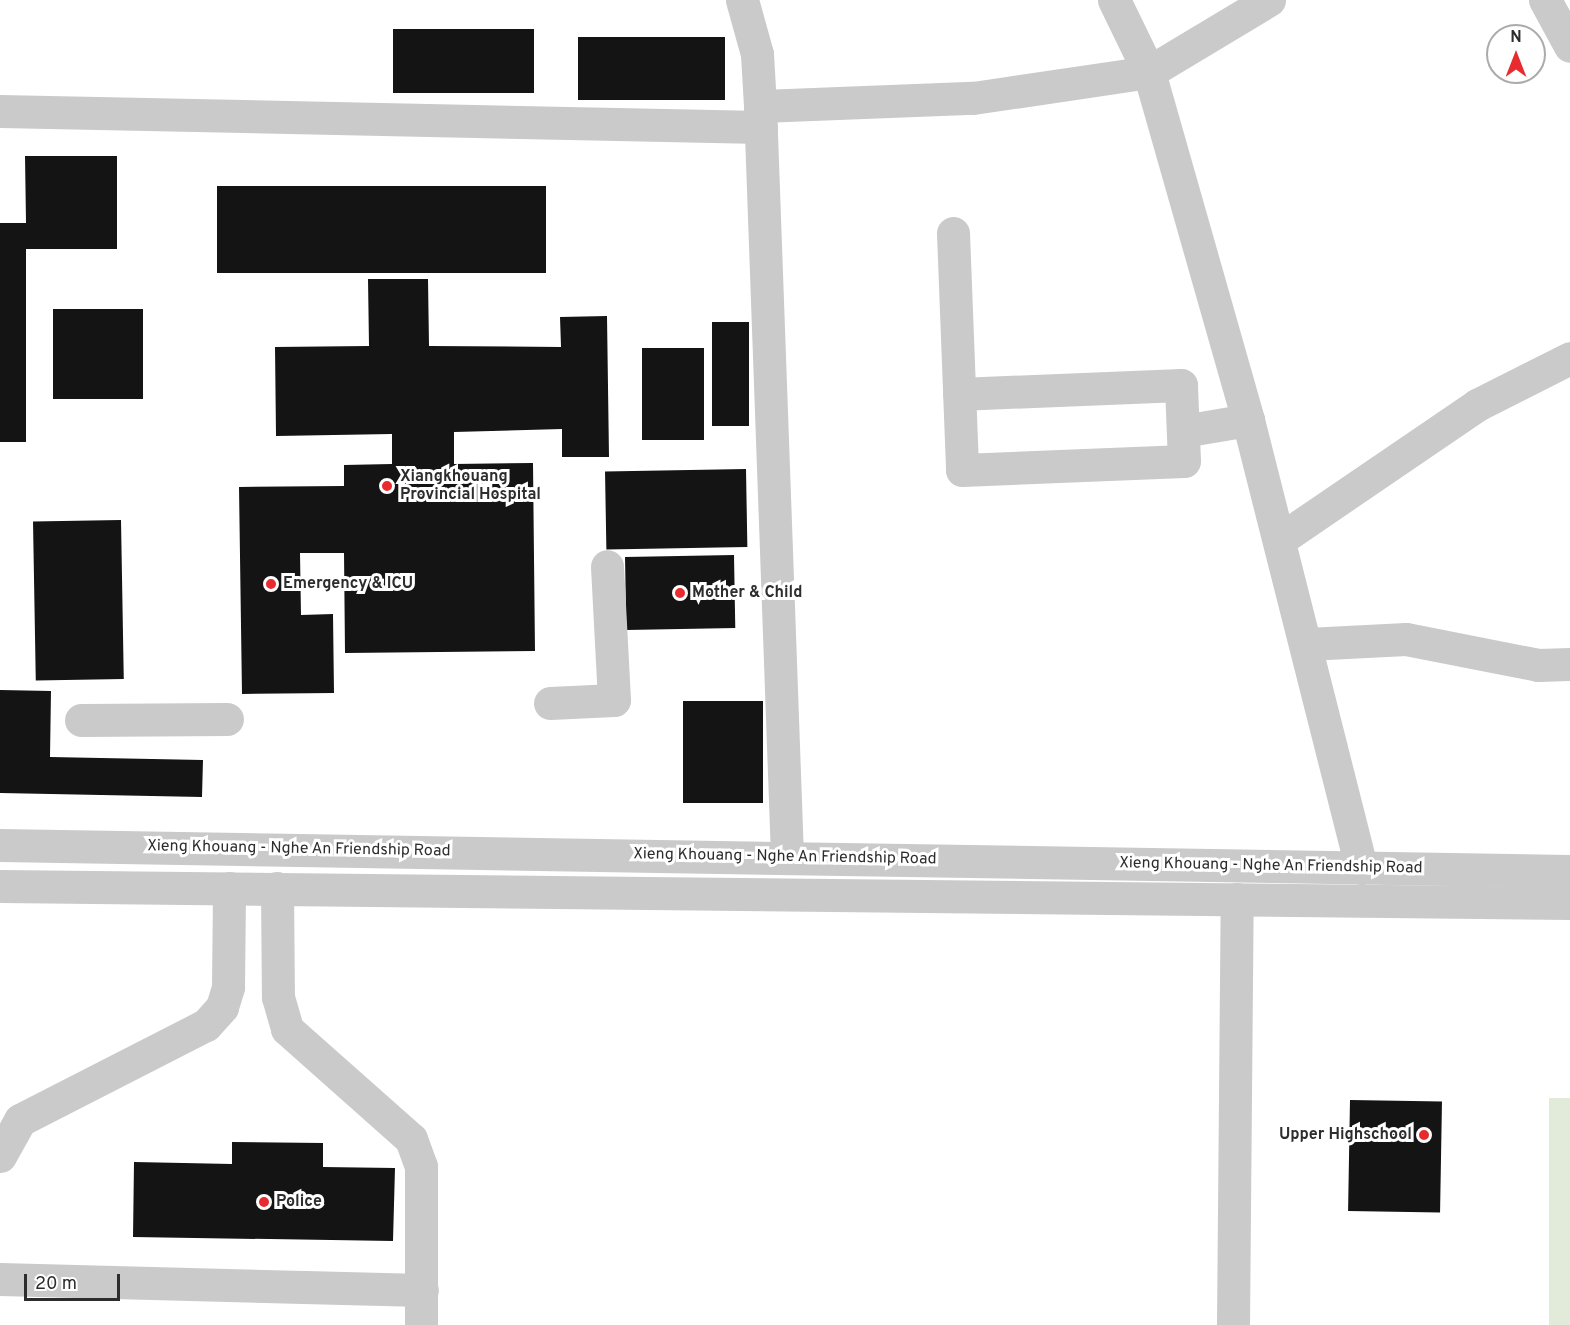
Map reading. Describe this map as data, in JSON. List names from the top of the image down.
{
  "streets": {
    "street": ["Xieng Khouang - Nghe An Friendship Road"]
  },
  "places": [
    "Xiangkhouang Provincial Hospital",
    "Emergency & ICU",
    "Mother & Child",
    "Upper Highschool",
    "Police"
  ],
  "scale_bar": "20 m",
  "north": "top"
}
